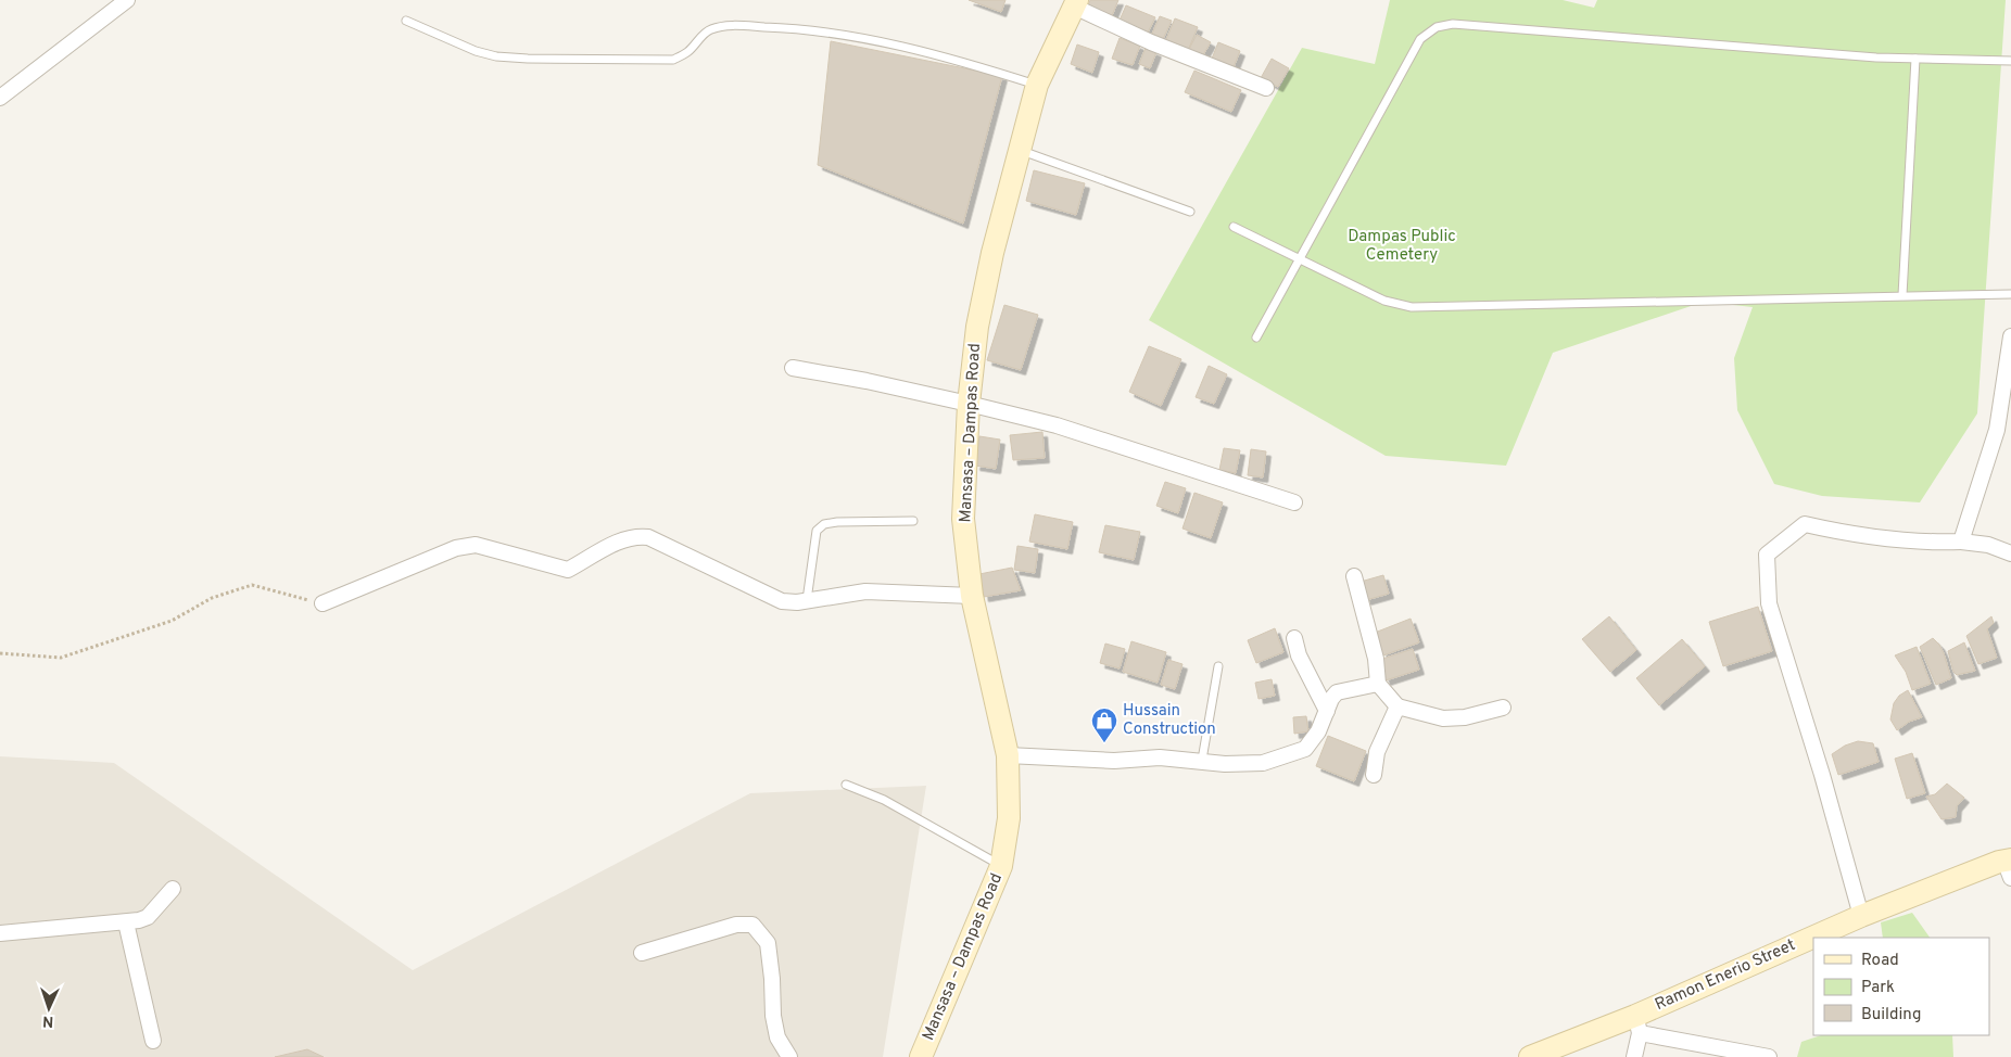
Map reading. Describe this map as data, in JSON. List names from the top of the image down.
{
  "streets": {
    "main road": ["Mansasa – Dampas Road", "Ramon Enerio Street"]
  },
  "parks": ["Dampas Public Cemetery"],
  "places": {
    "shop": ["Hussain Construction"]
  },
  "legend": ["Road", "Park", "Building"],
  "north": "bottom"
}
